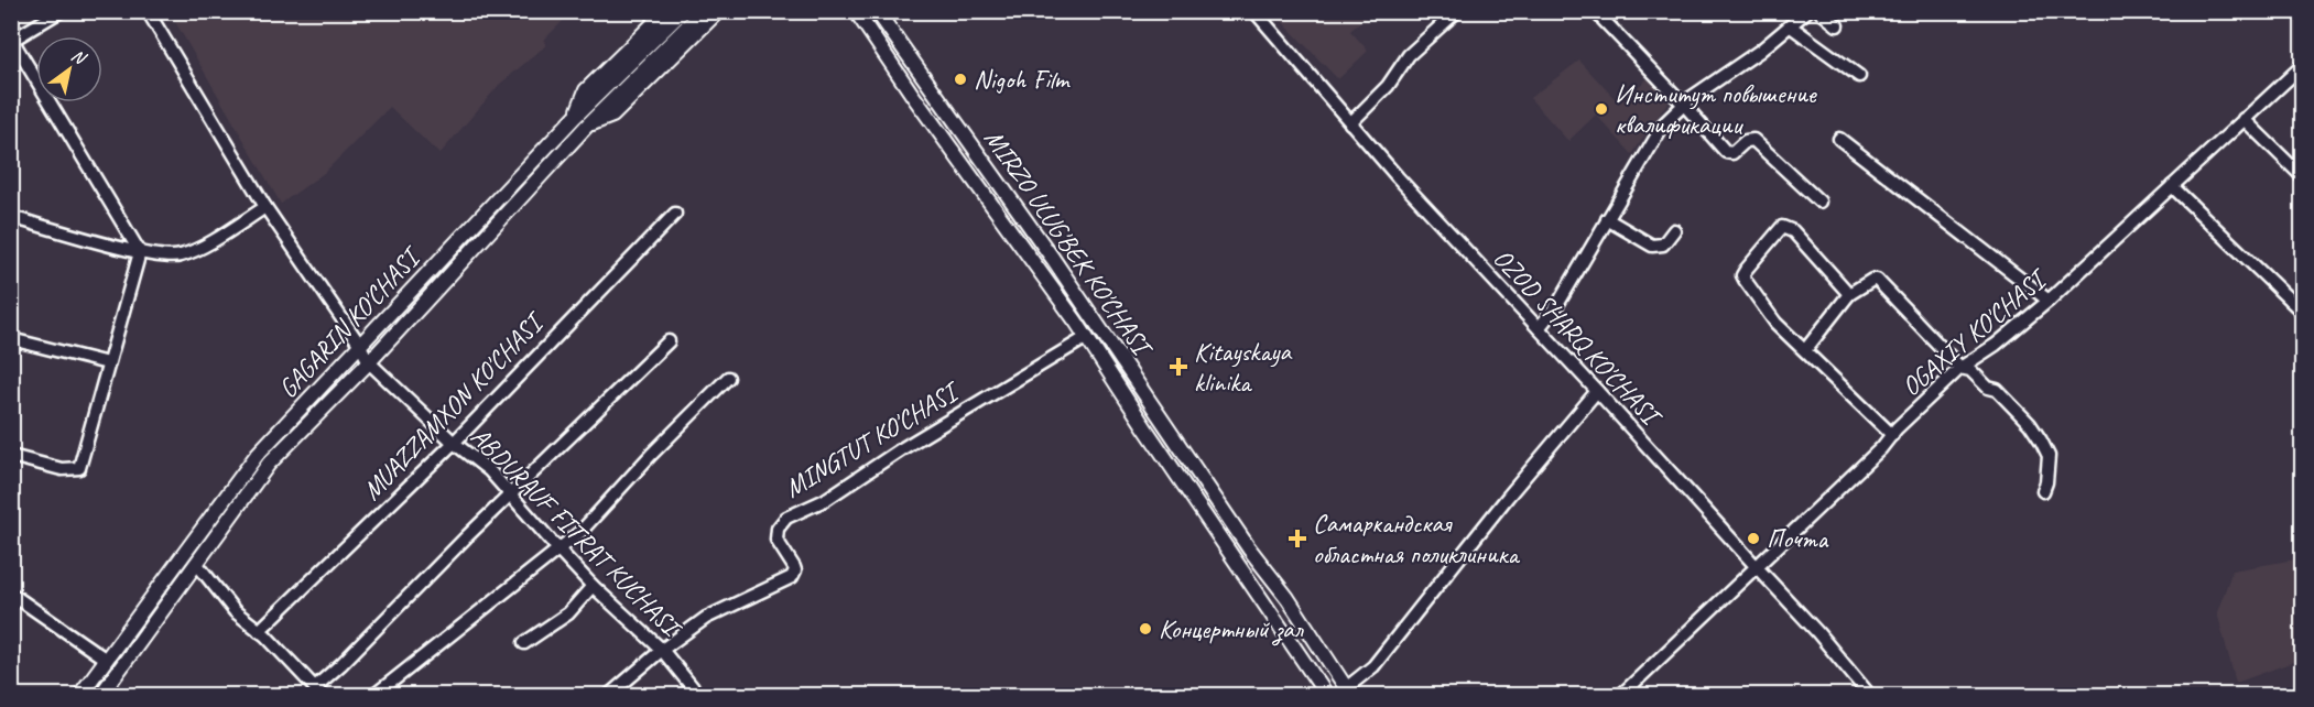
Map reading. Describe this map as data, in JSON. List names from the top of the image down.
{
  "streets": {
    "main road": ["MIRZO ULUG'BEK KO'CHASI", "GAGARIN KO'CHASI"],
    "street": [
      "OGAXIY KO'CHASI",
      "OZOD SHARQ KO'CHASI",
      "MUAZZAMXON KO'CHASI",
      "MINGTUT KO'CHASI",
      "ABDURAUF FITRAT KUCHASI"
    ]
  },
  "crossings": [
    ["MIRZO ULUG'BEK KO'CHASI", "MINGTUT KO'CHASI"],
    ["GAGARIN KO'CHASI", "ABDURAUF FITRAT KUCHASI"],
    ["OGAXIY KO'CHASI", "OZOD SHARQ KO'CHASI"],
    ["MUAZZAMXON KO'CHASI", "ABDURAUF FITRAT KUCHASI"],
    ["MINGTUT KO'CHASI", "ABDURAUF FITRAT KUCHASI"]
  ],
  "places": {
    "other": [
      "Nigoh Film",
      "Институт повышение квалификации",
      "Почта",
      "Концертный зал"
    ],
    "health": ["Kitayskaya klinika", "Самаркандская областная поликлиника"]
  },
  "north": "top right"
}
